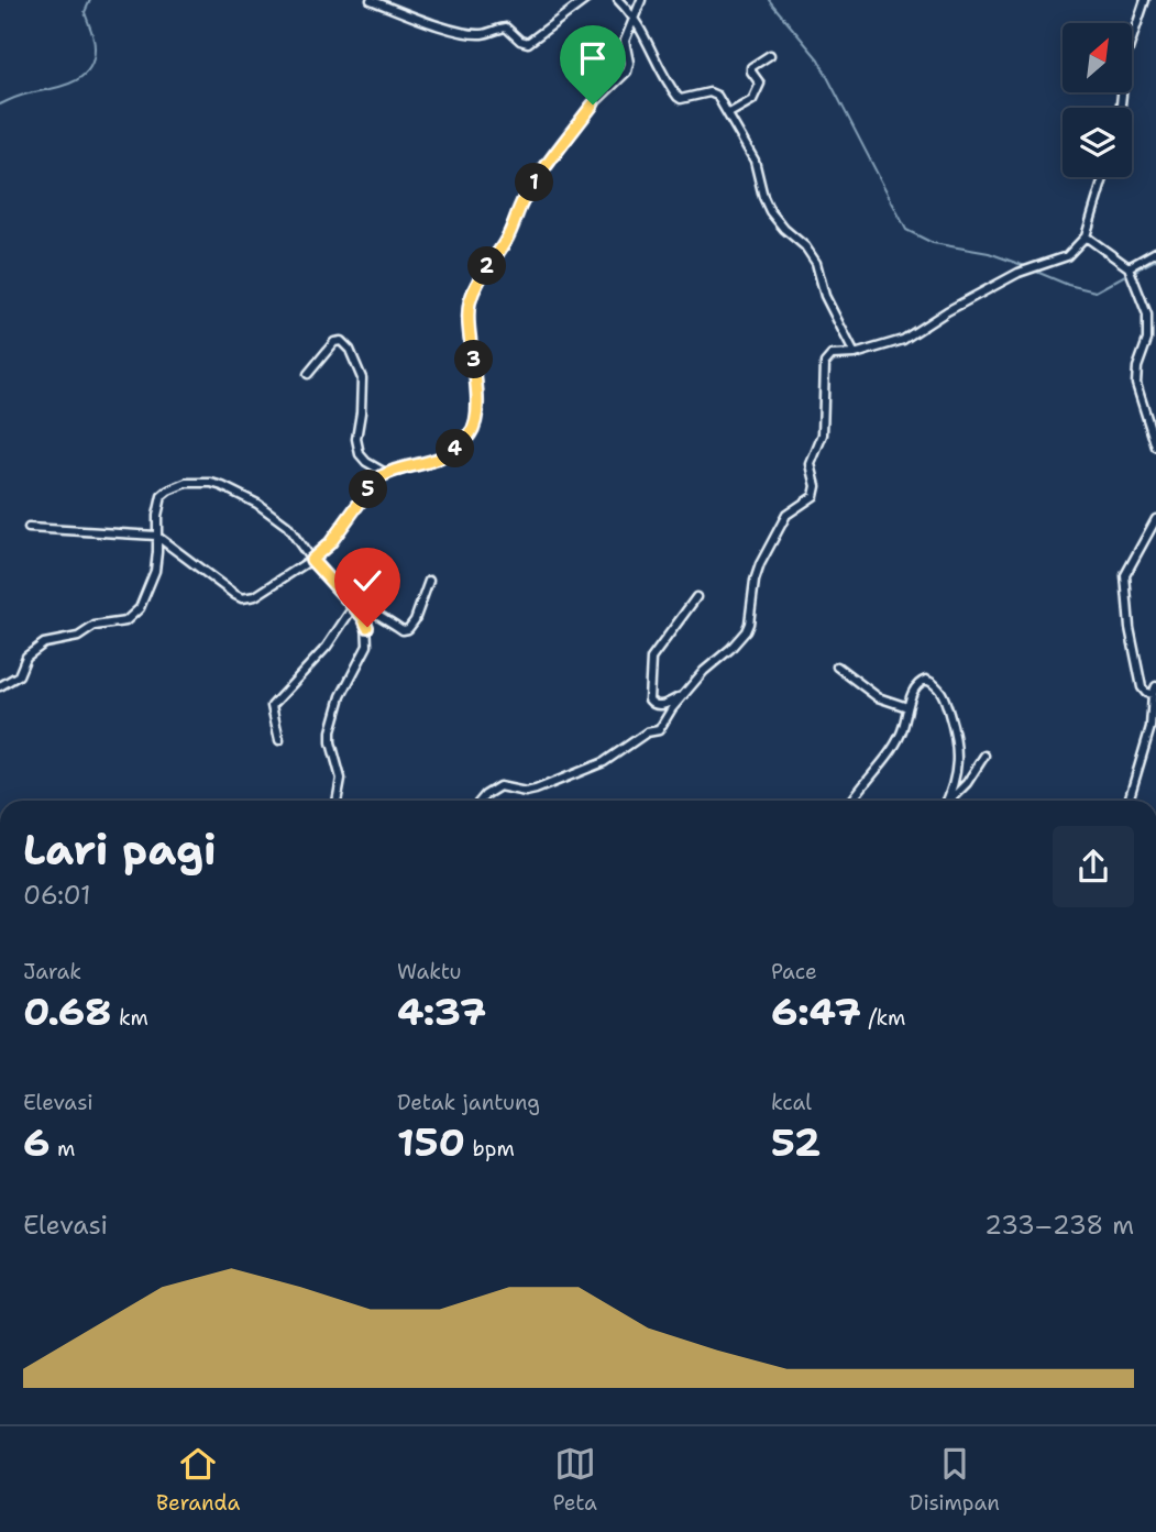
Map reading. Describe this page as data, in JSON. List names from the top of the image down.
{
  "north": "top right",
  "page": {
    "pins": [
      "1",
      "2",
      "3",
      "4",
      "5"
    ],
    "heading": ["Lari pagi", "06:01"],
    "stats": [
      ["Jarak", "0.68 km"],
      ["Waktu", "4:37"],
      ["Pace", "6:47 /km"],
      ["Elevasi", "6 m"],
      ["Detak jantung", "150 bpm"],
      ["kcal", "52"]
    ],
    "chart": ["Elevasi", "233–238 m"],
    "tabs": ["Beranda", "Peta", "Disimpan"]
  }
}
